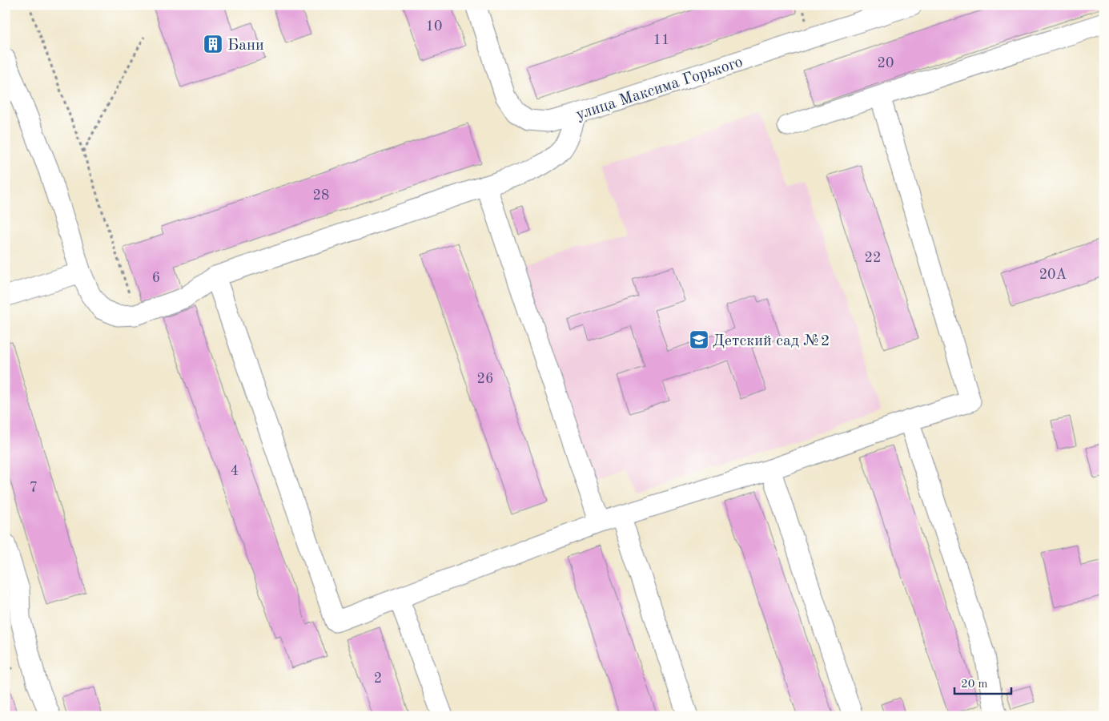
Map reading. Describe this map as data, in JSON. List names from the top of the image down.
{
  "streets": {
    "street": ["улица Максима Горького"]
  },
  "places": {
    "building": ["Бани"],
    "school or university": ["Детский сад №2"]
  },
  "house_numbers": [
    "10",
    "11",
    "20",
    "28",
    "22",
    "20А",
    "6",
    "26",
    "4",
    "7",
    "2"
  ],
  "scale_bar": "20 m"
}
